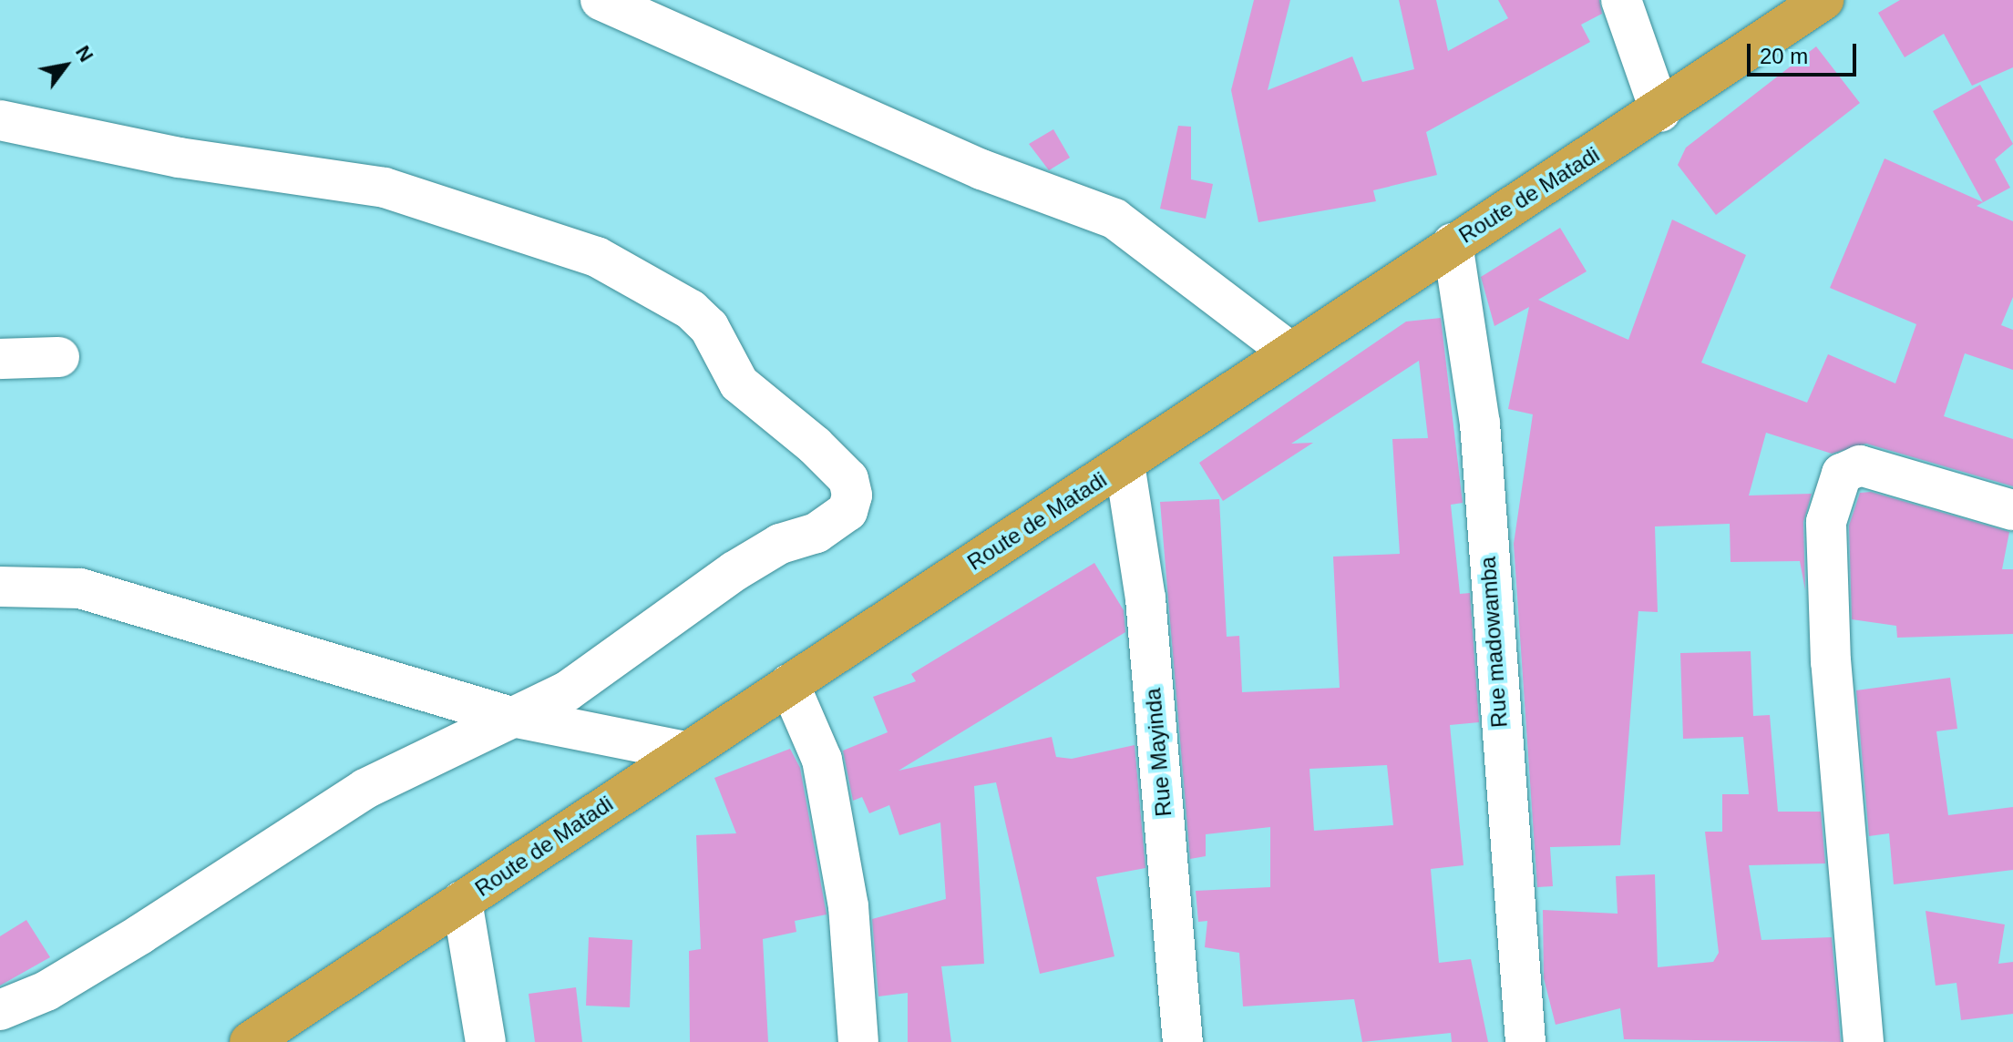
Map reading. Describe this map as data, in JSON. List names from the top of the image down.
{
  "streets": {
    "highway": ["Route de Matadi"],
    "street": ["Rue madowamba", "Rue Mayinda"]
  },
  "crossings": [
    ["Route de Matadi", "Rue madowamba"],
    ["Route de Matadi", "Rue Mayinda"]
  ],
  "scale_bar": "20 m",
  "north": "top right"
}
